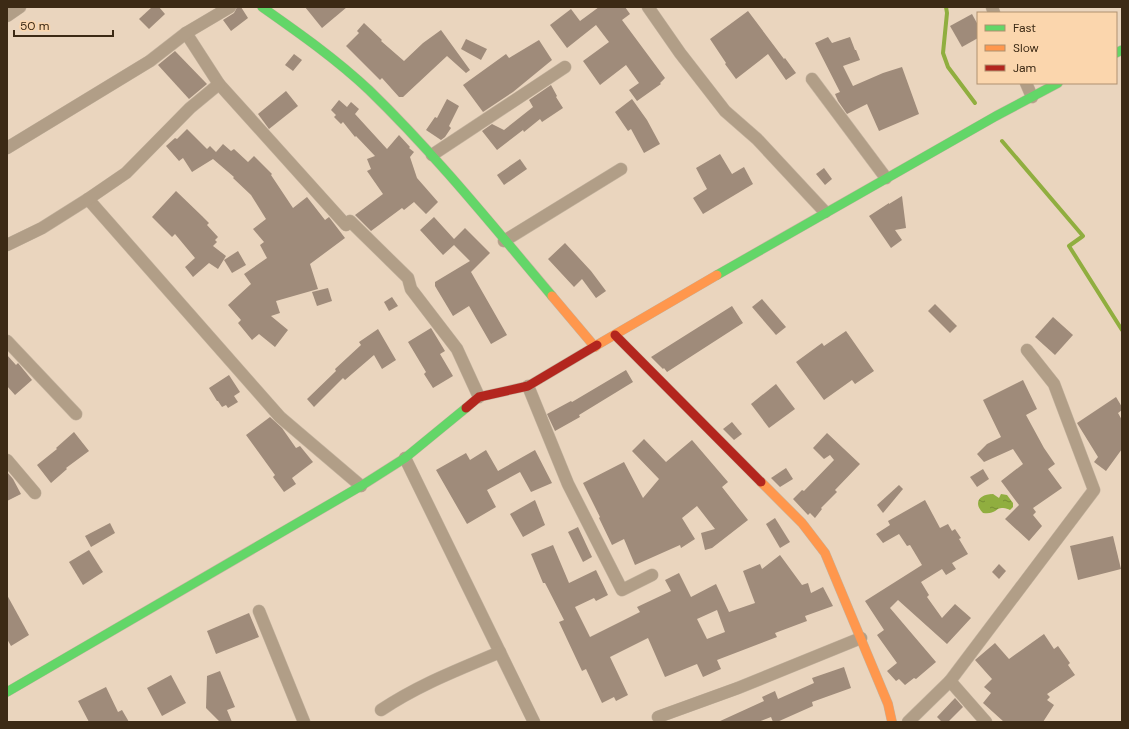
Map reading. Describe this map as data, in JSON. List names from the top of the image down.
{
  "legend": ["Fast", "Slow", "Jam"],
  "scale_bar": "50 m"
}
